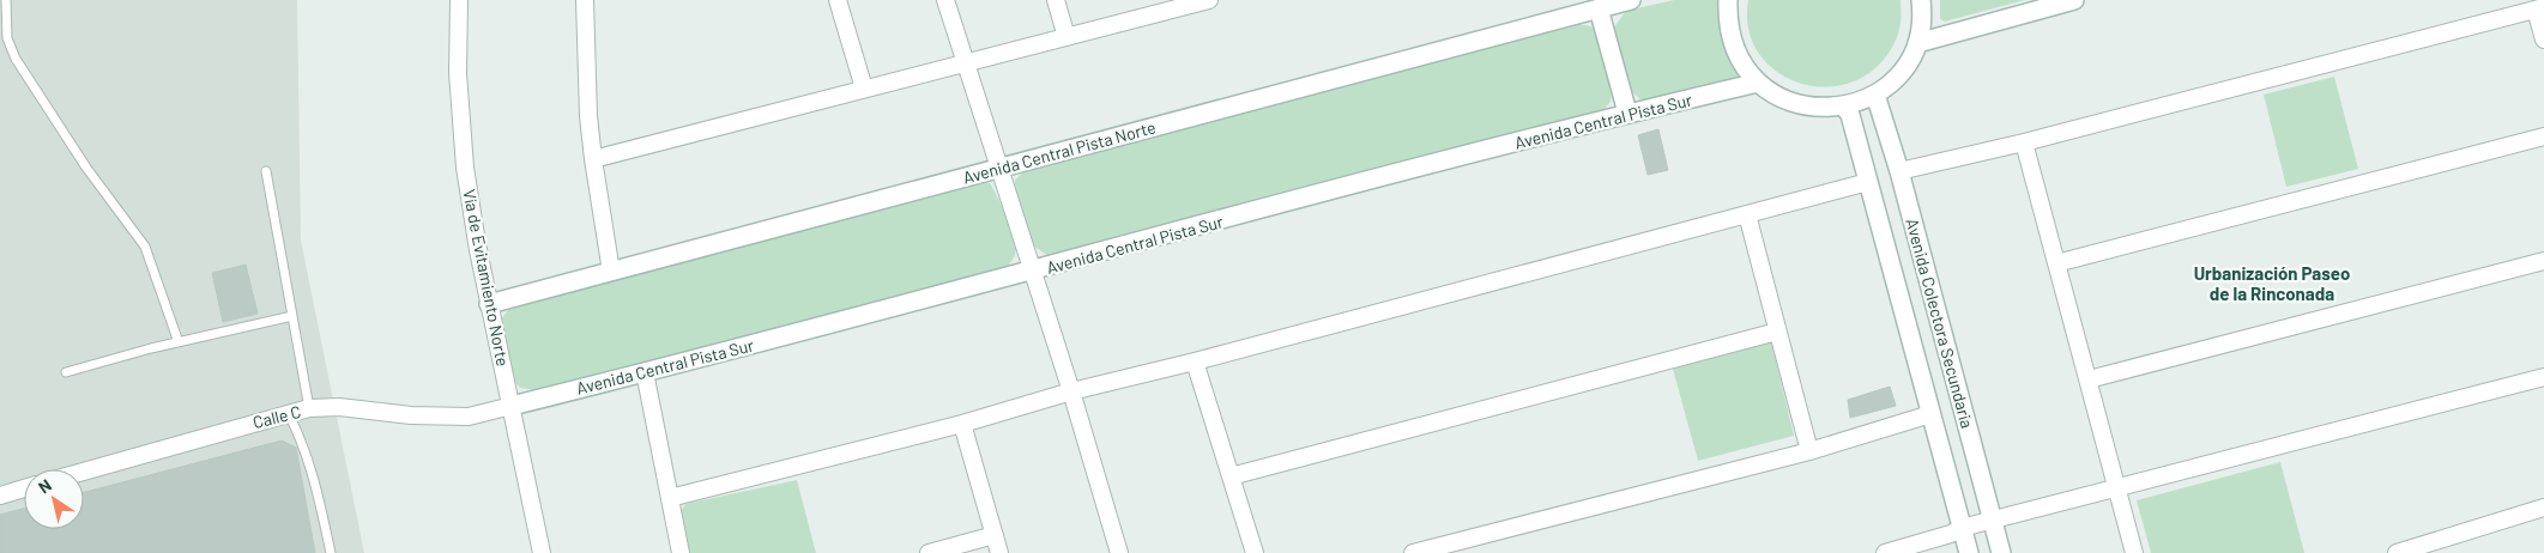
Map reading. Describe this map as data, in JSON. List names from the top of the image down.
{
  "streets": {
    "street": [
      "Avenida Central Pista Sur",
      "Avenida Central Pista Norte",
      "Vía de Evitamiento Norte",
      "Avenida Colectora Secundaria",
      "Calle C"
    ]
  },
  "crossings": [
    ["Avenida Central Pista Sur", "Vía de Evitamiento Norte"],
    ["Avenida Central Pista Sur", "Calle C"],
    ["Avenida Central Pista Norte", "Vía de Evitamiento Norte"],
    ["Vía de Evitamiento Norte", "Calle C"]
  ],
  "districts": ["Urbanización Paseo de la Rinconada"],
  "north": "top left"
}
